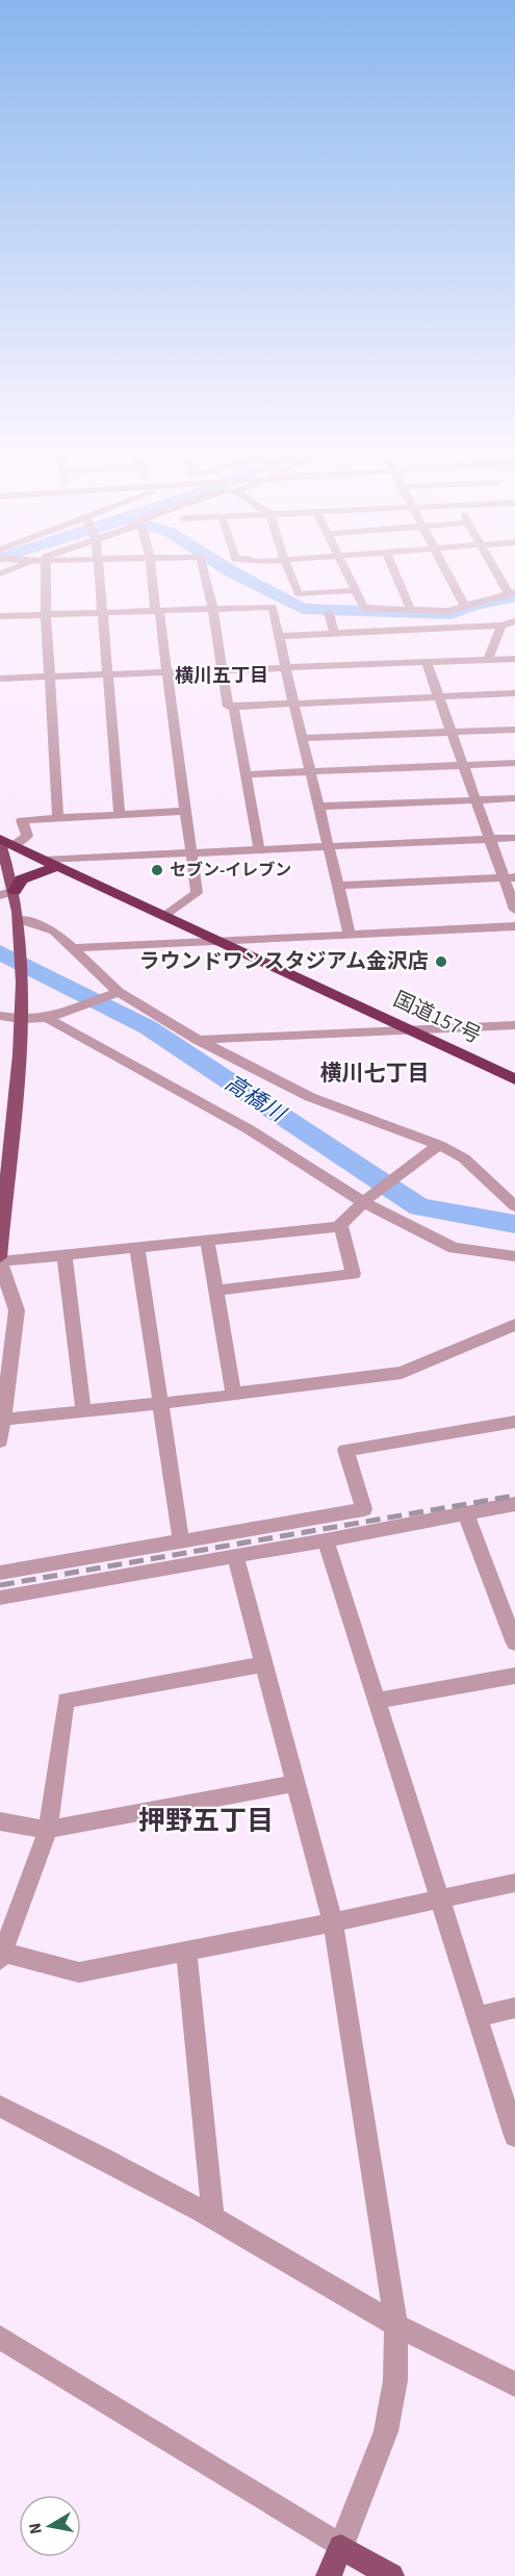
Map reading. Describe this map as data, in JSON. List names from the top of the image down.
{
  "streets": {
    "highway": ["国道157号"]
  },
  "districts": ["横川五丁目", "横川七丁目", "押野五丁目"],
  "water": ["高橋川"],
  "places": ["セブン-イレブン", "ラウンドワンスタジアム金沢店"],
  "north": "left"
}
